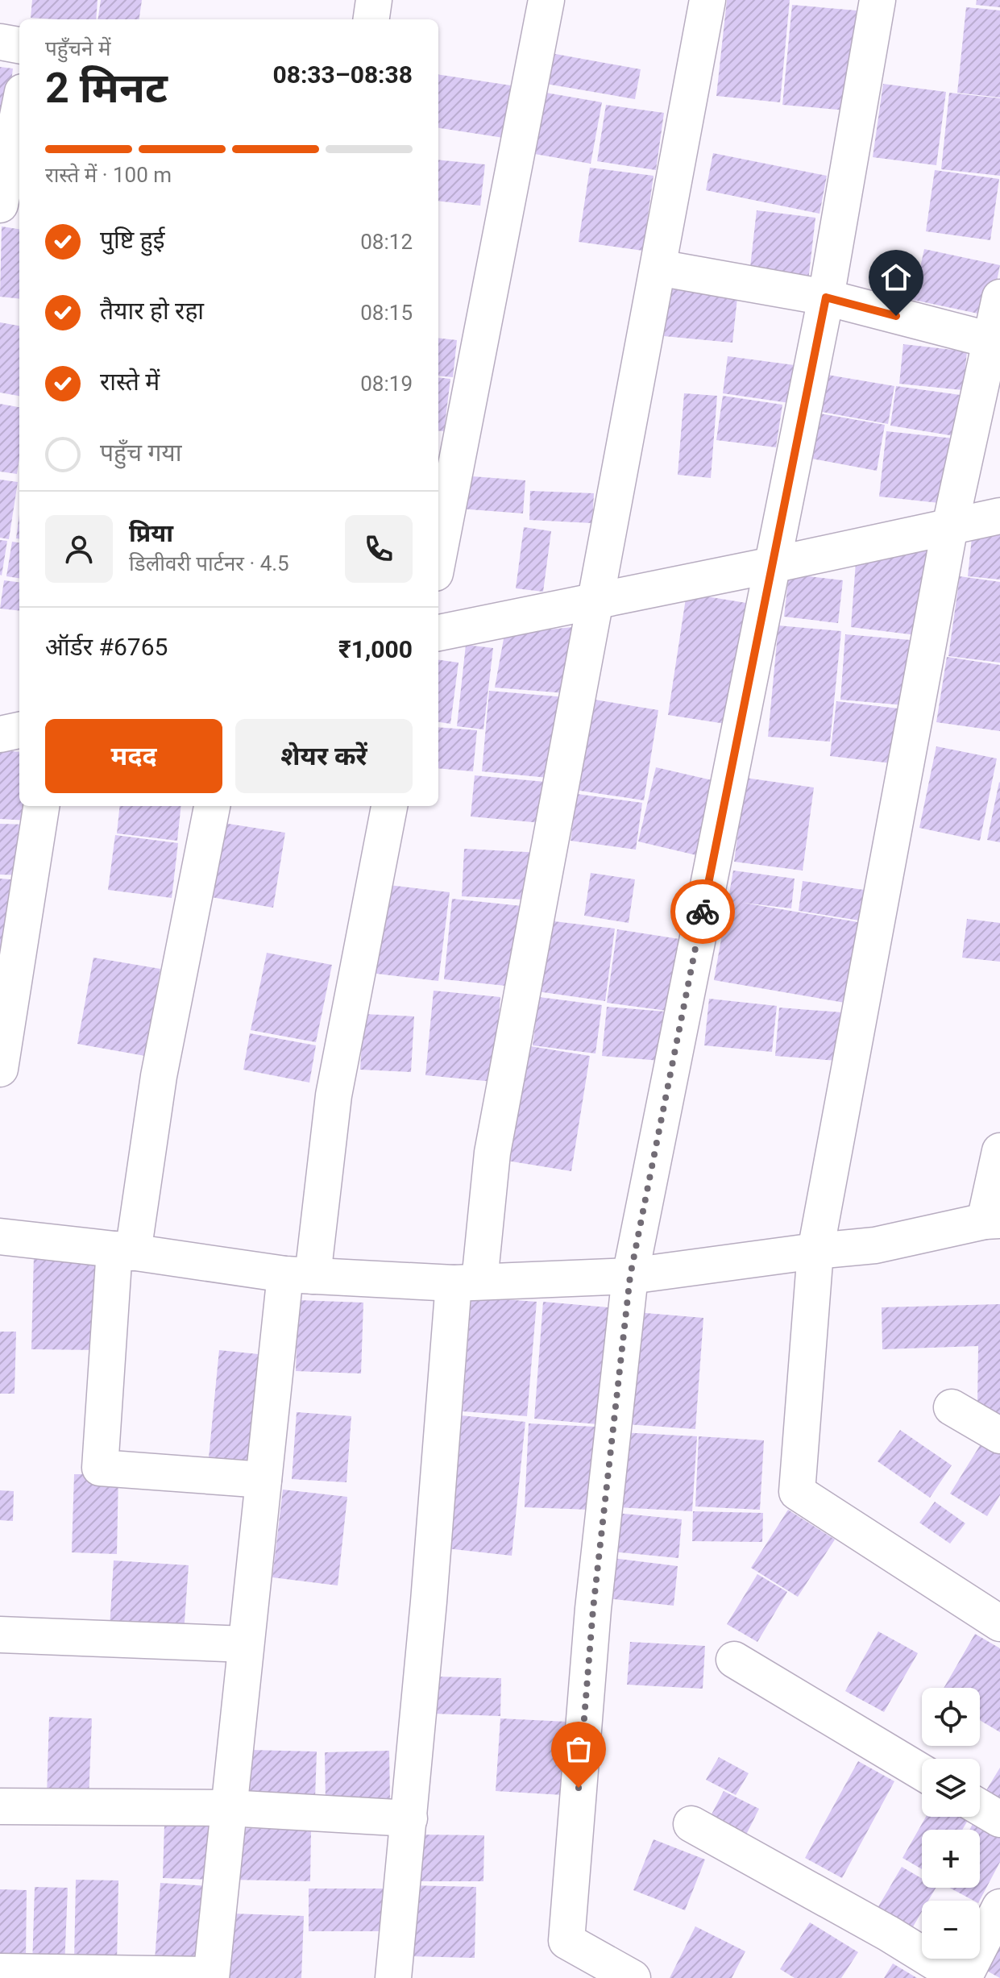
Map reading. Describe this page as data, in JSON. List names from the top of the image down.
{
  "page": {
    "heading": ["2 मिनट", "पहुँचने में", "08:33–08:38"],
    "panel": [
      "प्रिया",
      "डिलीवरी पार्टनर · 4.5",
      "ऑर्डर #6765",
      "₹1,000"
    ],
    "bar": "रास्ते में · 100 m",
    "list": [
      ["पुष्टि हुई", "08:12"],
      ["तैयार हो रहा", "08:15"],
      ["रास्ते में", "08:19"],
      "पहुँच गया"
    ],
    "buttons": ["मदद", "शेयर करें"],
    "map_buttons": ["+", "−"]
  }
}
